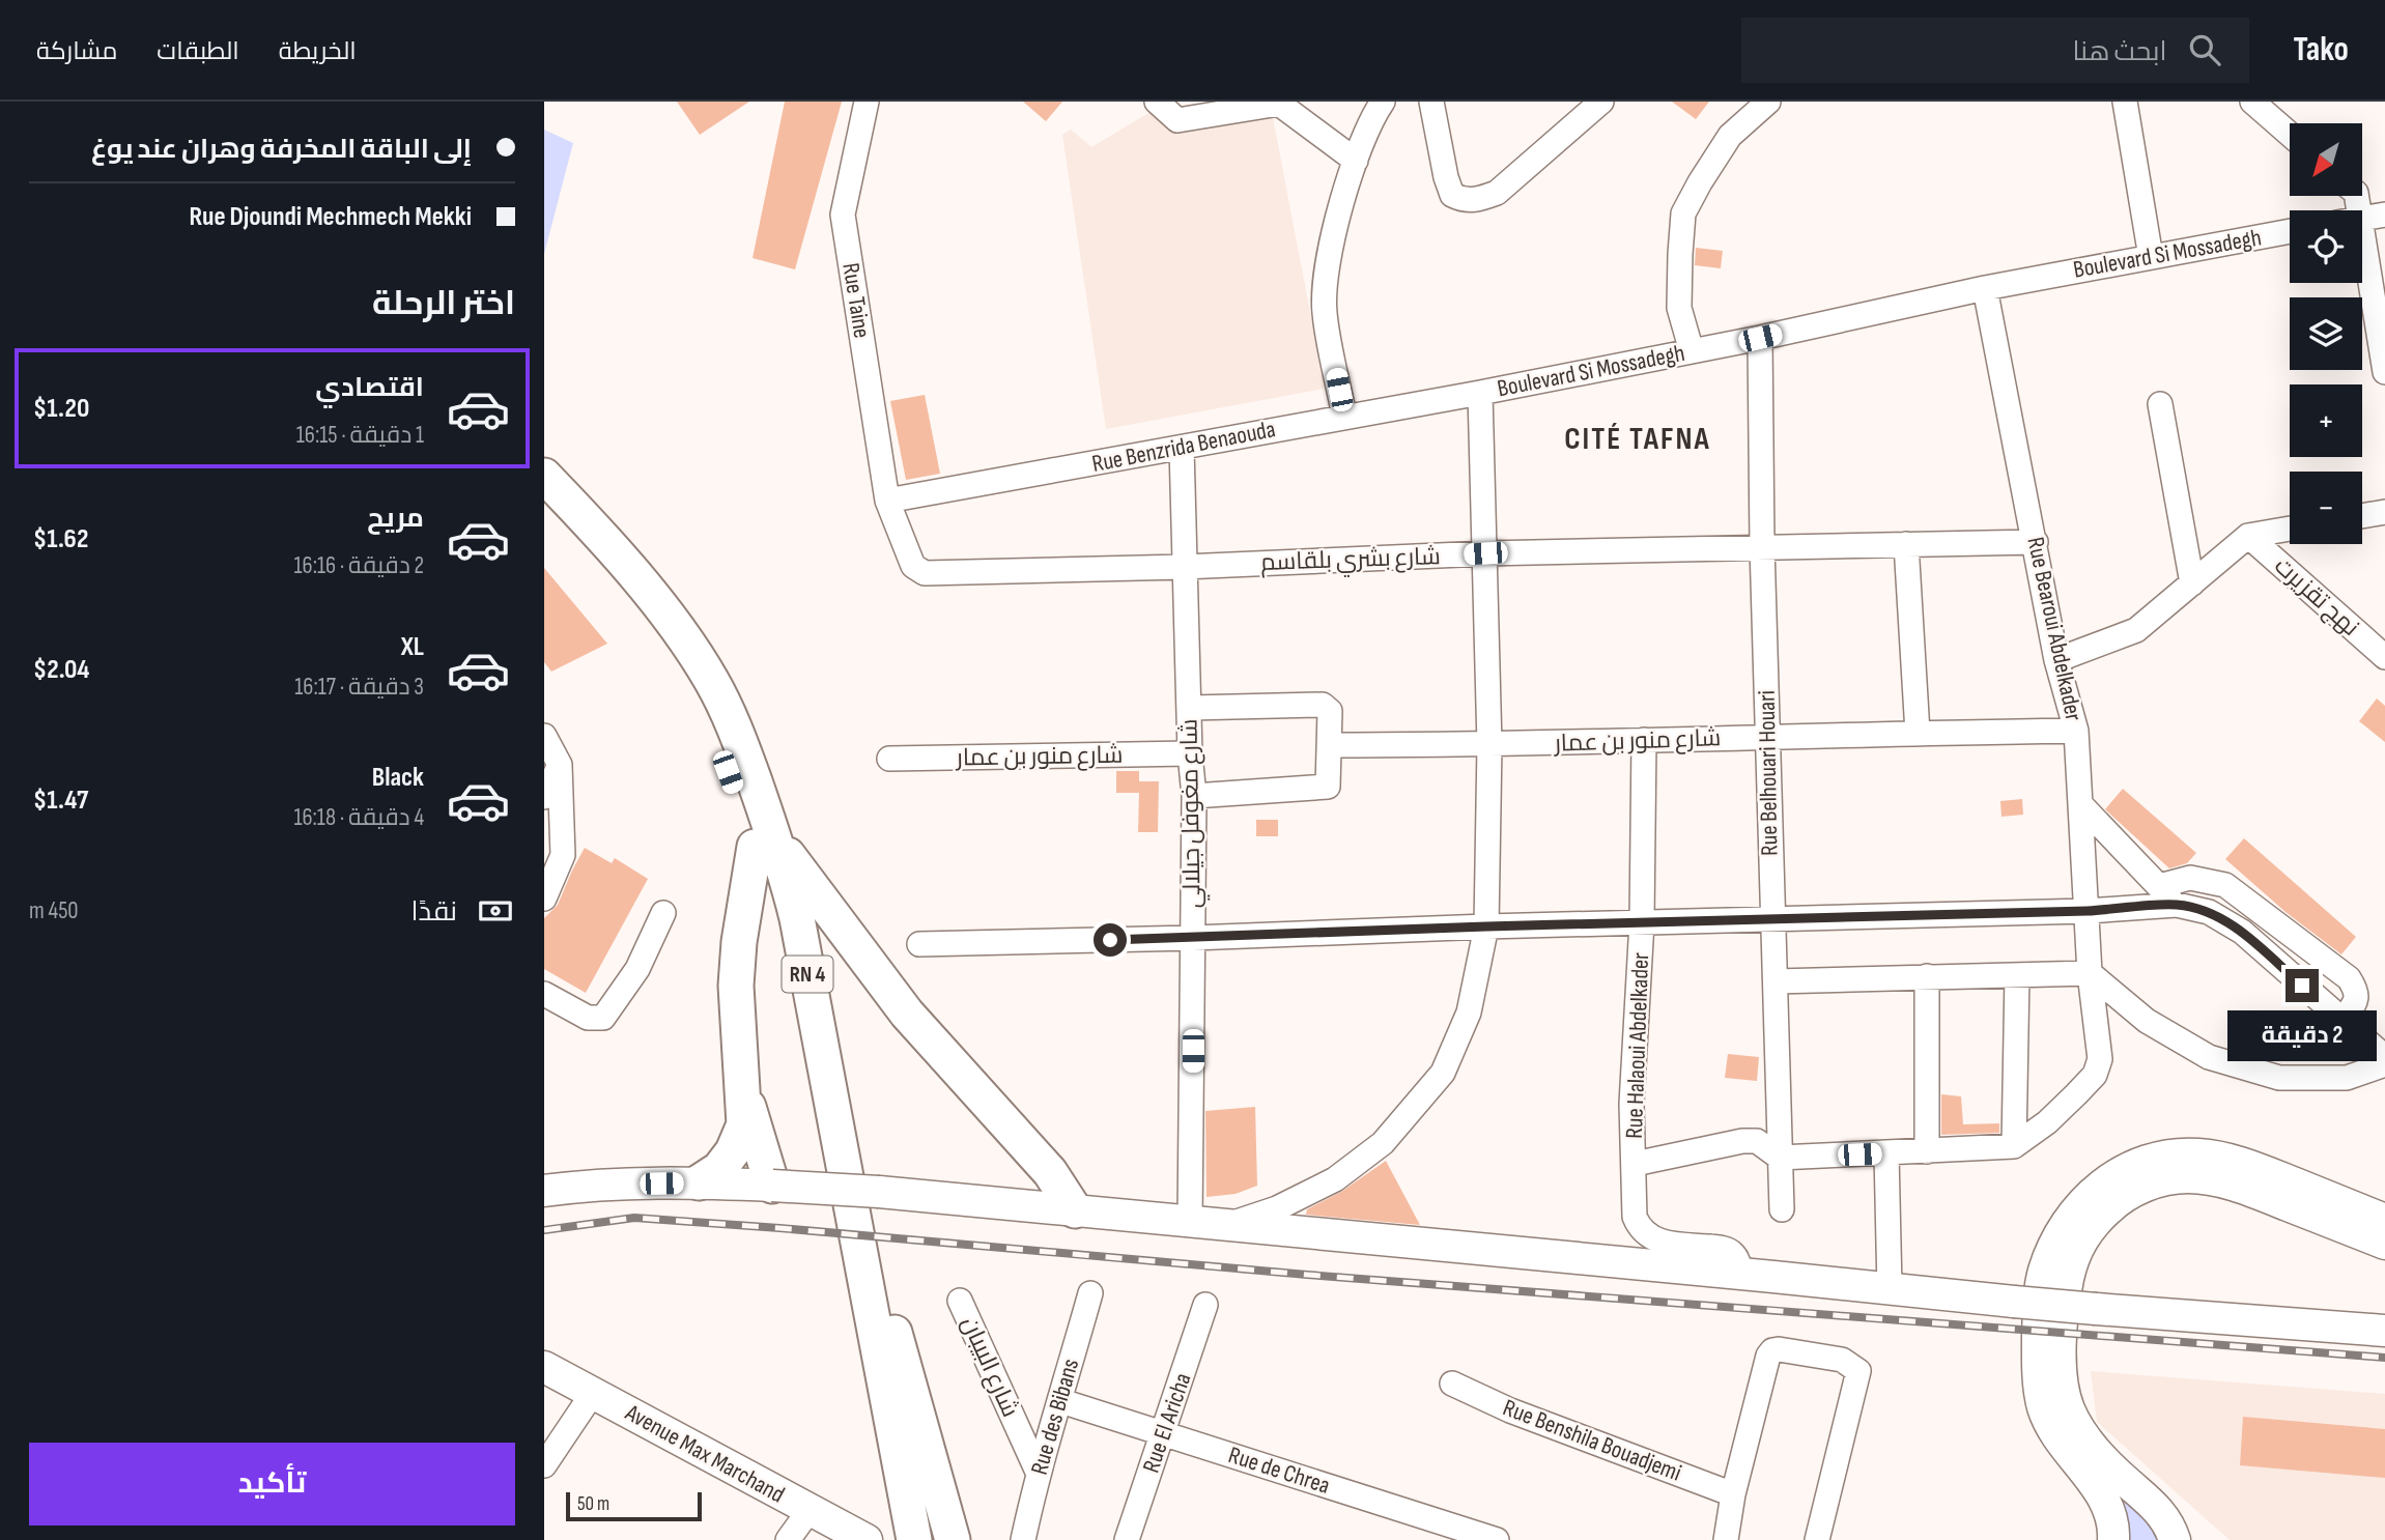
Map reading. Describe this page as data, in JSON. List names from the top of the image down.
{
  "streets": {
    "highway": ["RN 4"],
    "main road": ["Avenue Max Marchand"],
    "street": [
      "Boulevard Si Mossadegh",
      "Rue Taine",
      "Rue Benzrida Benaouda",
      "شارع بشري بلقاسم",
      "نهج تقزيرت",
      "Rue Bearoui Abdelkader",
      "شارع منور بن عمار",
      "Rue Belhouari Houari",
      "شارع مغوفل جيلالي",
      "Rue Halaoui Abdelkader",
      "شارع البيبان",
      "Rue des Bibans",
      "Rue El Aricha",
      "Rue Benshila Bouadjemi",
      "Rue de Chrea"
    ]
  },
  "crossings": [
    ["Boulevard Si Mossadegh", "Rue Benzrida Benaouda"],
    ["Boulevard Si Mossadegh", "شارع بشري بلقاسم"],
    ["Boulevard Si Mossadegh", "Rue Bearoui Abdelkader"],
    ["Boulevard Si Mossadegh", "شارع منور بن عمار"],
    ["Boulevard Si Mossadegh", "Rue Belhouari Houari"],
    ["Rue Taine", "Rue Benzrida Benaouda"],
    ["Rue Taine", "شارع بشري بلقاسم"],
    ["Rue Benzrida Benaouda", "شارع بشري بلقاسم"],
    ["Rue Benzrida Benaouda", "شارع مغوفل جيلالي"],
    ["شارع بشري بلقاسم", "Rue Bearoui Abdelkader"],
    ["شارع بشري بلقاسم", "Rue Belhouari Houari"],
    ["شارع بشري بلقاسم", "شارع مغوفل جيلالي"],
    ["Rue Bearoui Abdelkader", "شارع منور بن عمار"],
    ["شارع منور بن عمار", "Rue Belhouari Houari"],
    ["شارع منور بن عمار", "شارع مغوفل جيلالي"],
    ["شارع منور بن عمار", "Rue Halaoui Abdelkader"],
    ["شارع البيبان", "Rue des Bibans"],
    ["Rue des Bibans", "Rue de Chrea"],
    ["Rue El Aricha", "Rue de Chrea"]
  ],
  "districts": ["CITÉ TAFNA"],
  "scale_bar": "50 m",
  "north": "bottom left",
  "page": {
    "header": "Tako",
    "search": "ابحث هنا",
    "nav": ["الخريطة", "الطبقات", "مشاركة"],
    "banner": ["إلى الباقة المخرفة وهران عند يوغ", "Rue Djoundi Mechmech Mekki"],
    "map_buttons": ["+", "−"],
    "heading": "اختر الرحلة",
    "list": [
      {
        "name": "اقتصادي",
        "note": "1 دقيقة · 16:15",
        "value": "$1.20"
      },
      {
        "name": "مريح",
        "note": "2 دقيقة · 16:16",
        "value": "$1.62"
      },
      {
        "name": "XL",
        "note": "3 دقيقة · 16:17",
        "value": "$2.04"
      },
      {
        "name": "Black",
        "note": "4 دقيقة · 16:18",
        "value": "$1.47"
      }
    ],
    "pay": ["نقدًا", "450 m"],
    "bubble": "2 دقيقة",
    "buttons": "تأكيد",
    "scale": "50 m"
  }
}
